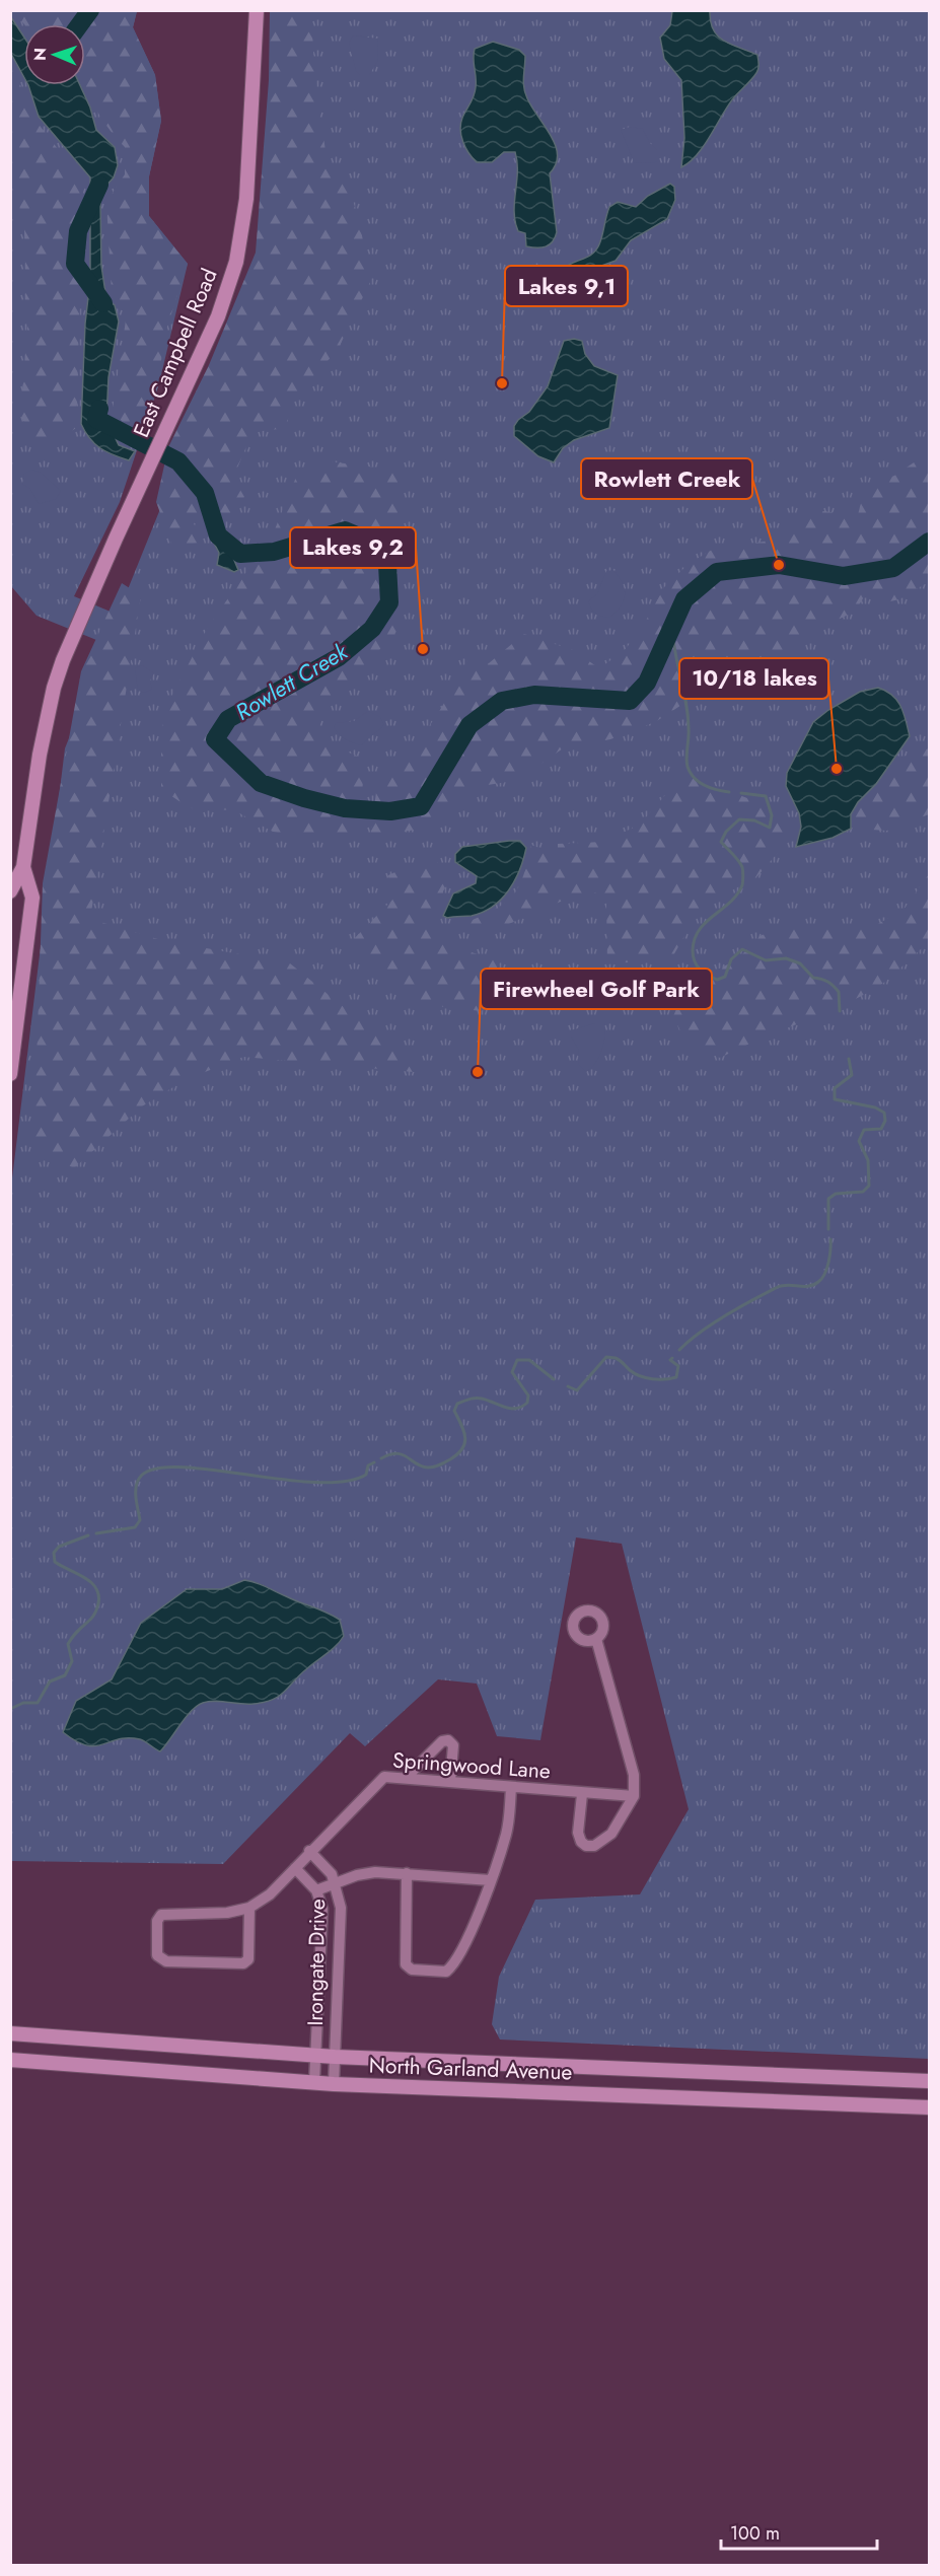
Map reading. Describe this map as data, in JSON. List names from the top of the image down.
{
  "streets": {
    "main road": ["East Campbell Road", "North Garland Avenue"],
    "street": ["Springwood Lane", "Irongate Drive"]
  },
  "crossings": [
    ["Springwood Lane", "Irongate Drive"],
    ["Irongate Drive", "North Garland Avenue"]
  ],
  "water": ["Rowlett Creek"],
  "places": [
    "Lakes 9,1",
    "Rowlett Creek",
    "Lakes 9,2",
    "10/18 lakes",
    "Firewheel Golf Park"
  ],
  "scale_bar": "100 m",
  "north": "left"
}
